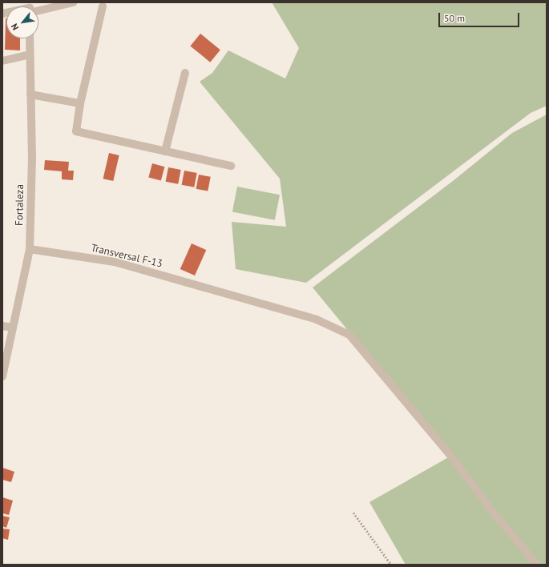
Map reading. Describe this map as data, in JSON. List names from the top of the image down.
{
  "streets": {
    "street": ["Fortaleza", "Transversal F-13"]
  },
  "crossings": [
    ["Fortaleza", "Transversal F-13"]
  ],
  "scale_bar": "50 m",
  "north": "bottom left"
}
